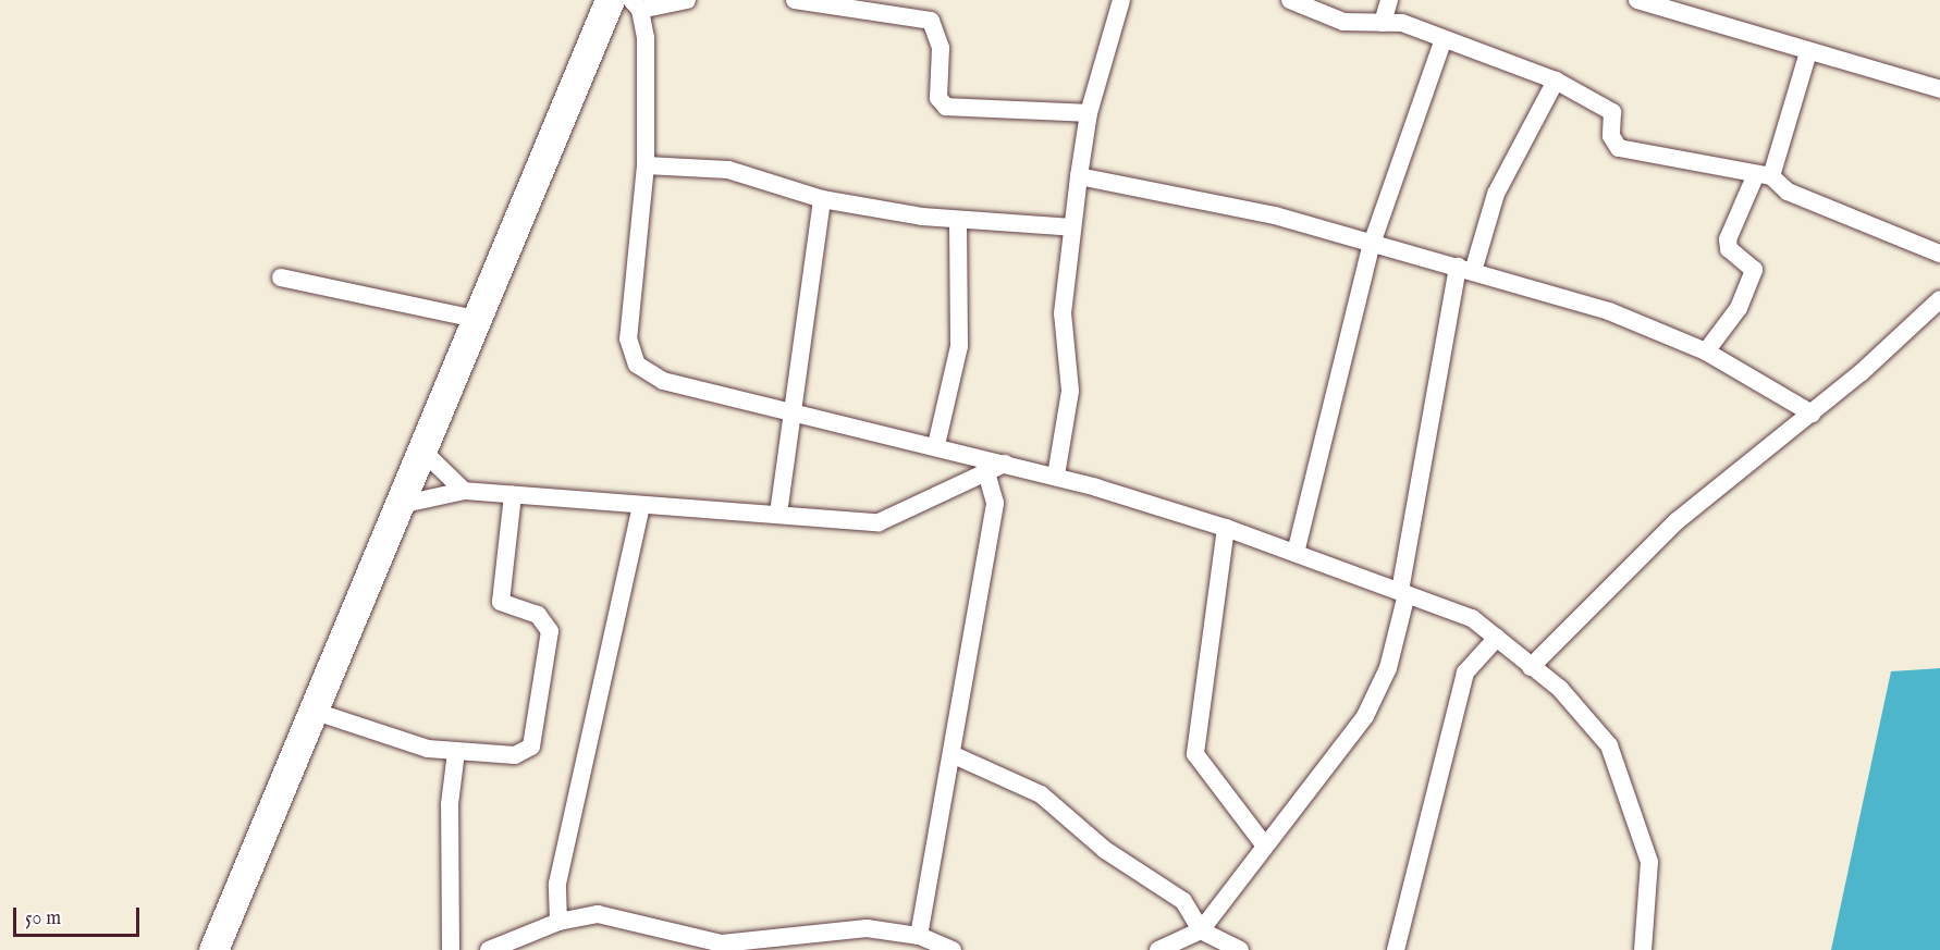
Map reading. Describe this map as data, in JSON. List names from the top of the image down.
{
  "scale_bar": "50 m"
}
